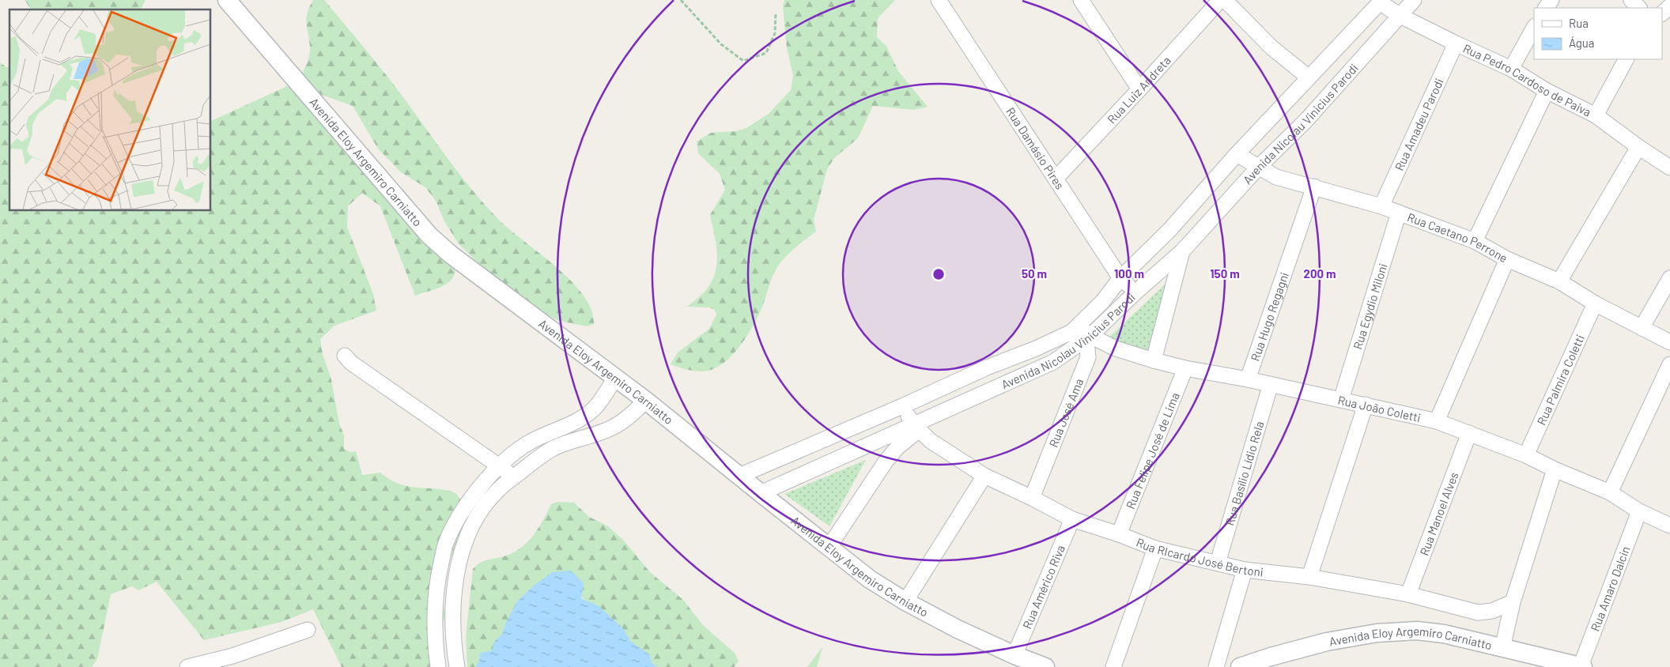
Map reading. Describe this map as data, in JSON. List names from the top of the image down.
{
  "streets": {
    "street": [
      "Rua Pedro Cardoso de Paiva",
      "Rua Luiz Andreta",
      "Avenida Nicolau Vinicius Parodi",
      "Rua Amadeu Parodi",
      "Rua Damásio Pires",
      "Avenida Eloy Argemiro Carniatto",
      "Rua Caetano Perrone",
      "Rua Egydio Miloni",
      "Rua Hugo Regagni",
      "Rua Palmira Coletti",
      "Rua João Coletti",
      "Rua José Ama",
      "Rua Felipe José de Lima",
      "Rua Basílio Lídio Rela",
      "Rua Manoel Alves",
      "Rua RIcardo José Bertoni",
      "Rua Américo Riva",
      "Rua Amaro Dalcin"
    ]
  },
  "crossings": [
    ["Rua Pedro Cardoso de Paiva", "Avenida Nicolau Vinicius Parodi"],
    ["Rua Pedro Cardoso de Paiva", "Rua Amadeu Parodi"],
    ["Rua Luiz Andreta", "Rua Damásio Pires"],
    ["Avenida Nicolau Vinicius Parodi", "Rua Damásio Pires"],
    ["Avenida Nicolau Vinicius Parodi", "Avenida Eloy Argemiro Carniatto"],
    ["Avenida Nicolau Vinicius Parodi", "Rua Caetano Perrone"],
    ["Avenida Nicolau Vinicius Parodi", "Rua João Coletti"],
    ["Avenida Nicolau Vinicius Parodi", "Rua José Ama"],
    ["Avenida Nicolau Vinicius Parodi", "Rua RIcardo José Bertoni"],
    ["Rua Amadeu Parodi", "Rua Caetano Perrone"],
    ["Avenida Eloy Argemiro Carniatto", "Rua Américo Riva"],
    ["Avenida Eloy Argemiro Carniatto", "Rua Amaro Dalcin"],
    ["Rua Caetano Perrone", "Rua Egydio Miloni"],
    ["Rua Caetano Perrone", "Rua Hugo Regagni"],
    ["Rua Caetano Perrone", "Rua Palmira Coletti"],
    ["Rua Egydio Miloni", "Rua João Coletti"],
    ["Rua Hugo Regagni", "Rua João Coletti"],
    ["Rua Palmira Coletti", "Rua João Coletti"],
    ["Rua João Coletti", "Rua José Ama"],
    ["Rua João Coletti", "Rua Felipe José de Lima"],
    ["Rua João Coletti", "Rua Basílio Lídio Rela"],
    ["Rua João Coletti", "Rua Manoel Alves"],
    ["Rua João Coletti", "Rua Amaro Dalcin"],
    ["Rua José Ama", "Rua RIcardo José Bertoni"],
    ["Rua Felipe José de Lima", "Rua RIcardo José Bertoni"],
    ["Rua Basílio Lídio Rela", "Rua RIcardo José Bertoni"],
    ["Rua Manoel Alves", "Rua RIcardo José Bertoni"],
    ["Rua RIcardo José Bertoni", "Rua Américo Riva"]
  ],
  "legend": ["Rua", "Água"],
  "rings": [
    "50 m",
    "100 m",
    "150 m",
    "200 m"
  ]
}
